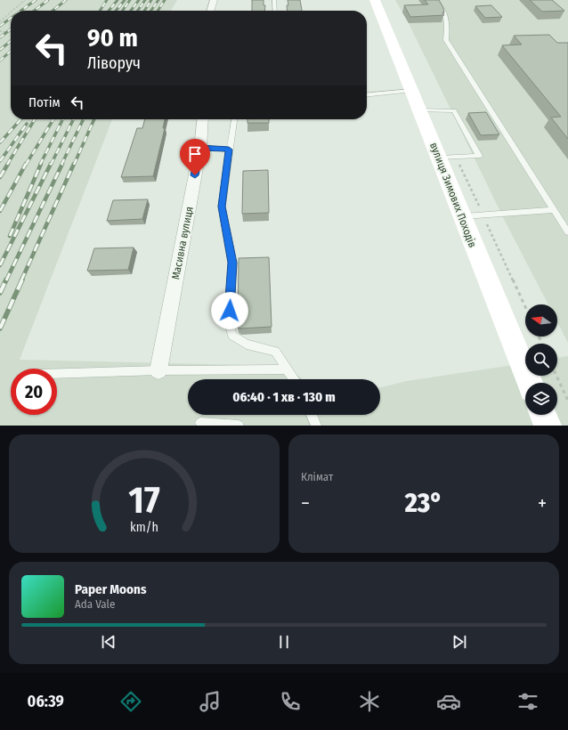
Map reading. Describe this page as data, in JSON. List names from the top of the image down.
{
  "streets": {
    "main road": ["вулиця Зимових Походів"],
    "street": ["Масивна вулиця"]
  },
  "north": "left",
  "page": {
    "turn": ["90 m", "Ліворуч"],
    "then": "Потім",
    "limit": "20",
    "trip": "06:40 · 1 хв · 130 m",
    "tile": "Клімат",
    "heat": ["−", "23°", "+"],
    "song": ["Paper Moons", "Ada Vale"],
    "tabs": "06:39",
    "gauge": ["17", "km/h"]
  }
}
